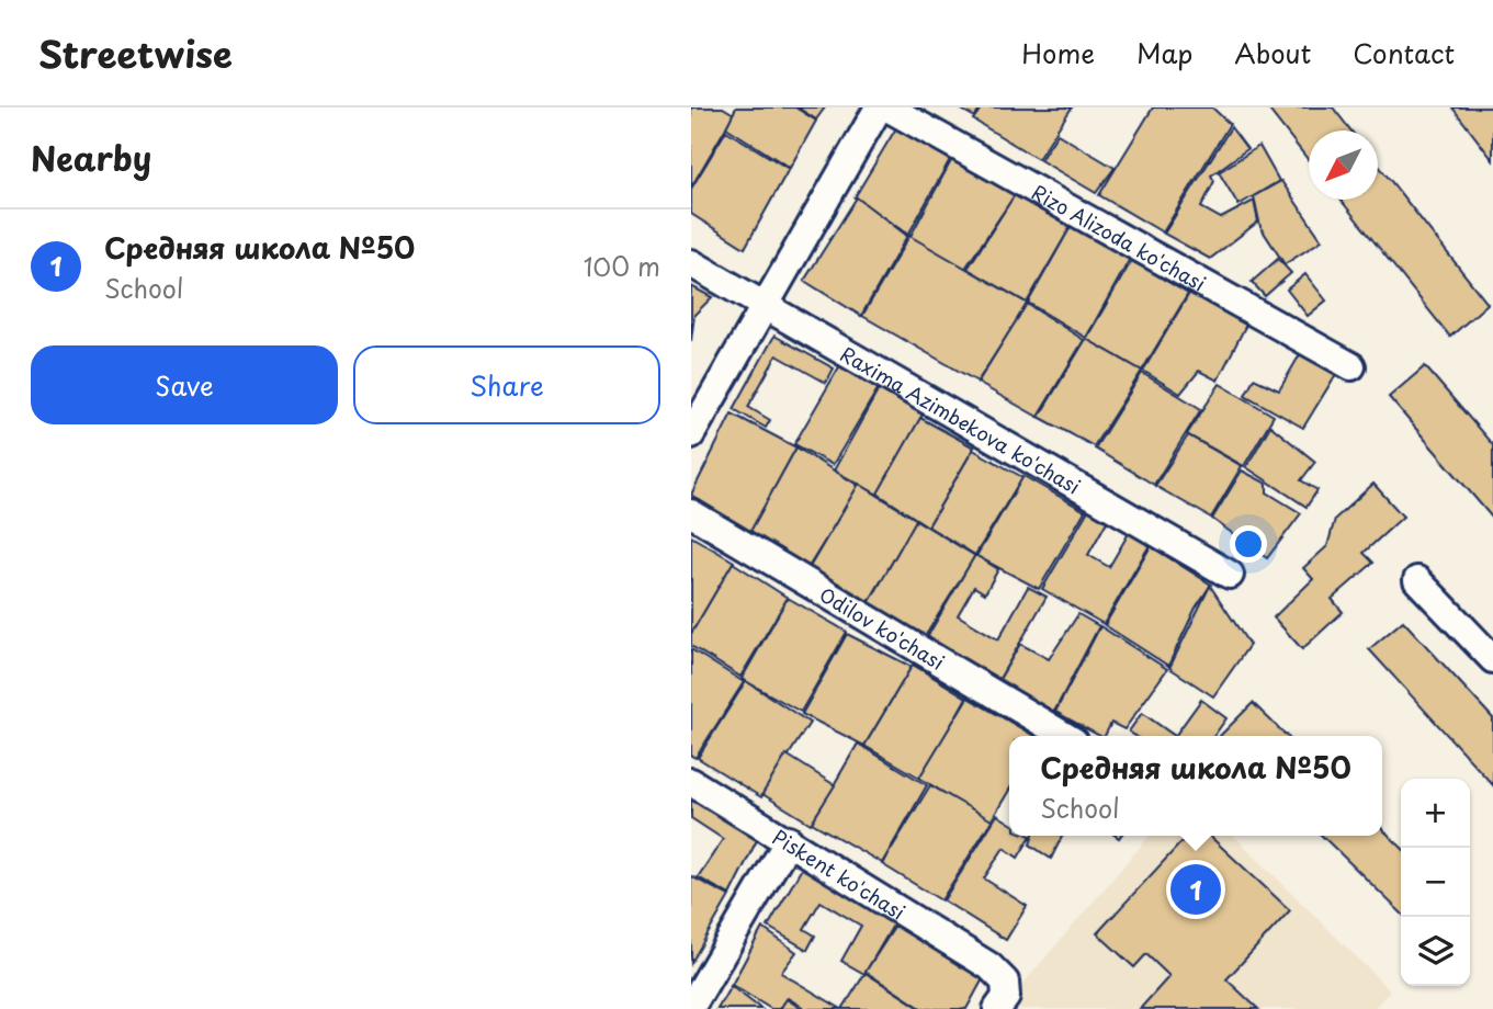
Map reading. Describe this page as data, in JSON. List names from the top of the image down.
{
  "streets": {
    "street": [
      "Rizo Alizoda ko'chasi",
      "Raxima Azimbekova ko'chasi",
      "Odilov ko'chasi",
      "Piskent ko'chasi"
    ]
  },
  "north": "bottom left",
  "page": {
    "header": "Streetwise",
    "nav": [
      "Home",
      "Map",
      "About",
      "Contact"
    ],
    "heading": "Nearby",
    "list": [
      {
        "mark": "1",
        "name": "Средняя школа №50",
        "note": "School",
        "value": "100 m"
      }
    ],
    "buttons": ["Save", "Share"],
    "popup": ["Средняя школа №50", "School"],
    "map_buttons": ["+", "−"],
    "pins": "1"
  }
}
